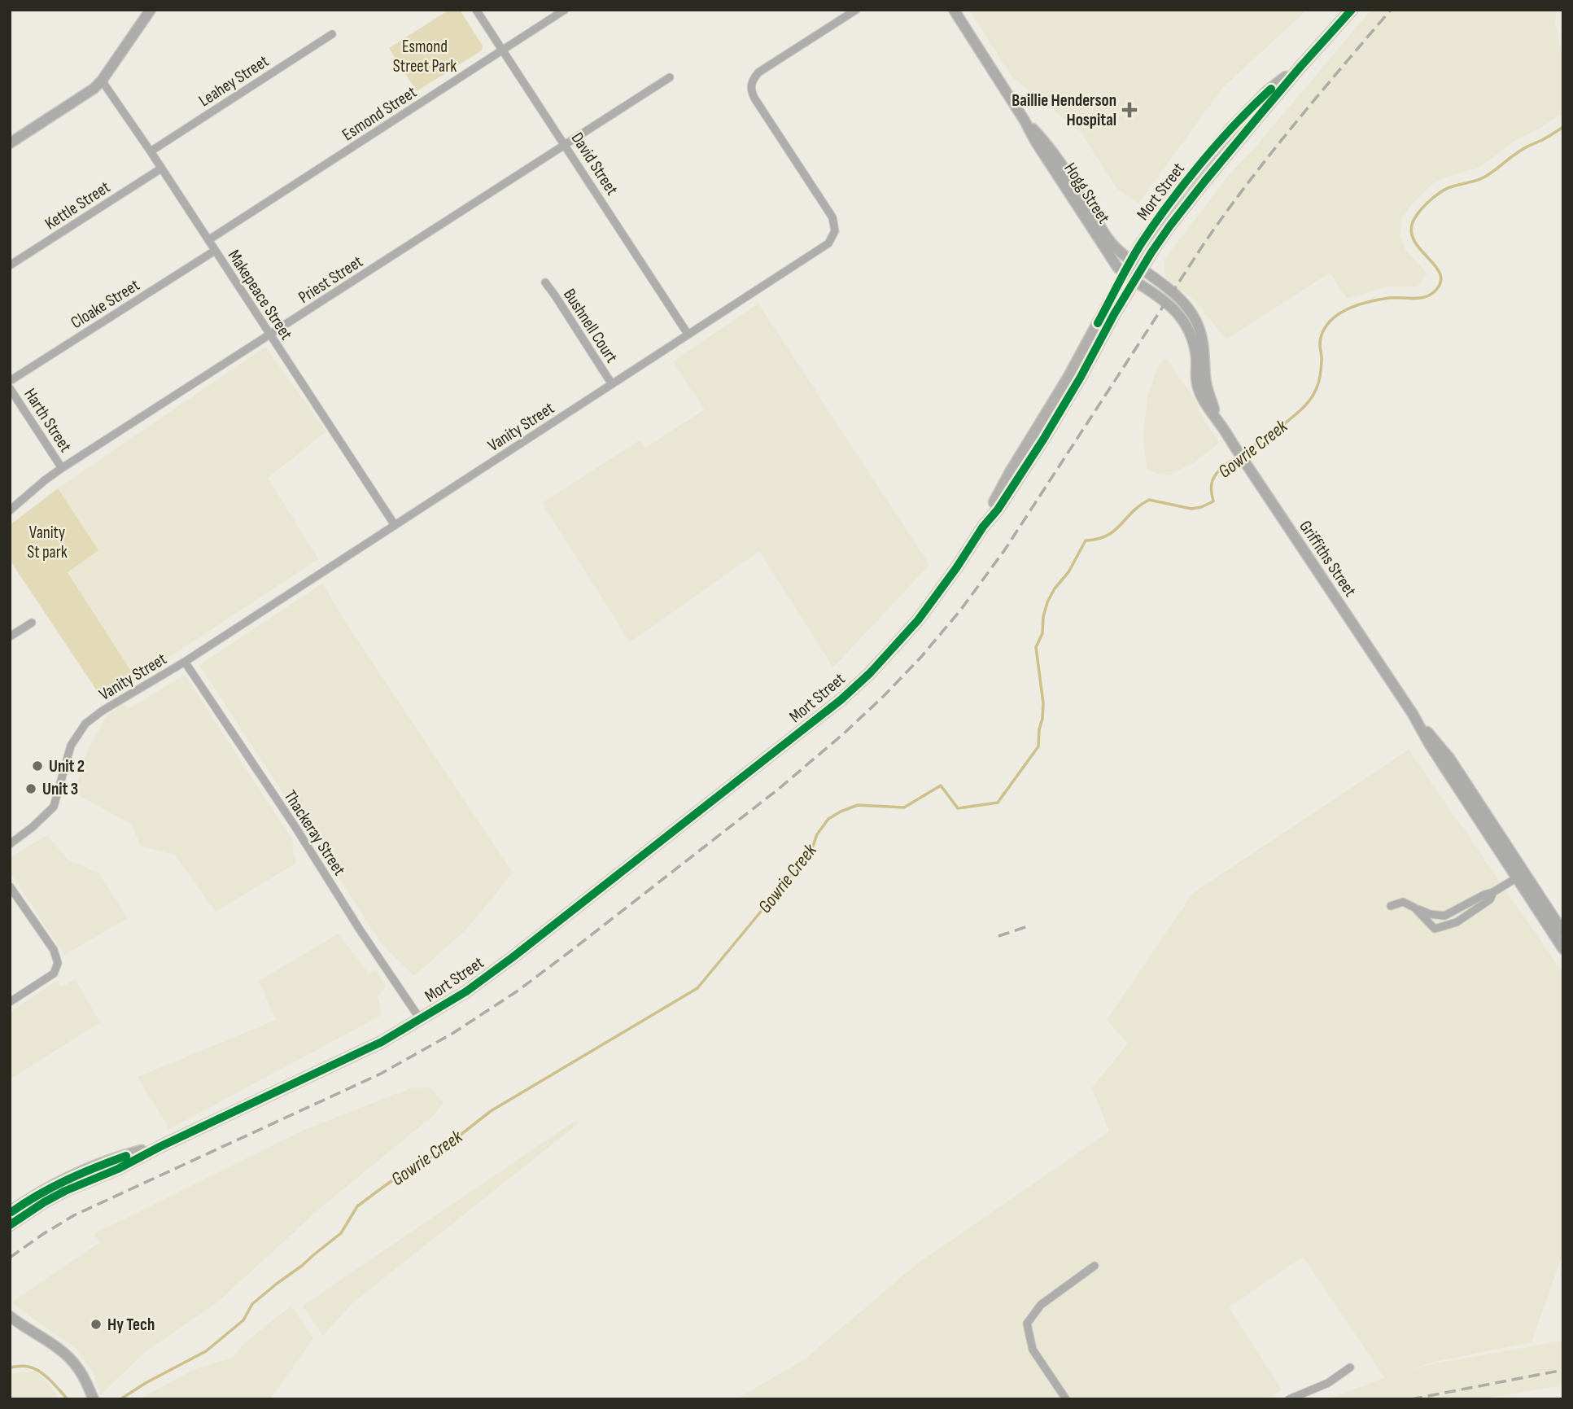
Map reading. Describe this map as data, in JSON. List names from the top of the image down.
{
  "streets": {
    "main road": ["Mort Street"],
    "street": [
      "Leahey Street",
      "Esmond Street",
      "David Street",
      "Hogg Street",
      "Kettle Street",
      "Priest Street",
      "Makepeace Street",
      "Cloake Street",
      "Bushnell Court",
      "Harth Street",
      "Vanity Street",
      "Griffiths Street",
      "Thackeray Street"
    ]
  },
  "crossings": [
    ["Leahey Street", "Makepeace Street"],
    ["Esmond Street", "David Street"],
    ["Esmond Street", "Makepeace Street"],
    ["David Street", "Priest Street"],
    ["David Street", "Vanity Street"],
    ["Mort Street", "Hogg Street"],
    ["Mort Street", "Griffiths Street"],
    ["Mort Street", "Thackeray Street"],
    ["Hogg Street", "Griffiths Street"],
    ["Kettle Street", "Makepeace Street"],
    ["Priest Street", "Makepeace Street"],
    ["Priest Street", "Harth Street"],
    ["Makepeace Street", "Cloake Street"],
    ["Makepeace Street", "Vanity Street"],
    ["Bushnell Court", "Vanity Street"],
    ["Vanity Street", "Thackeray Street"]
  ],
  "water": ["Gowrie Creek"],
  "parks": ["Esmond Street Park", "Vanity St park"],
  "places": {
    "health": ["Baillie Henderson Hospital"],
    "other": ["Unit 2", "Unit 3", "Hy Tech"]
  }
}
